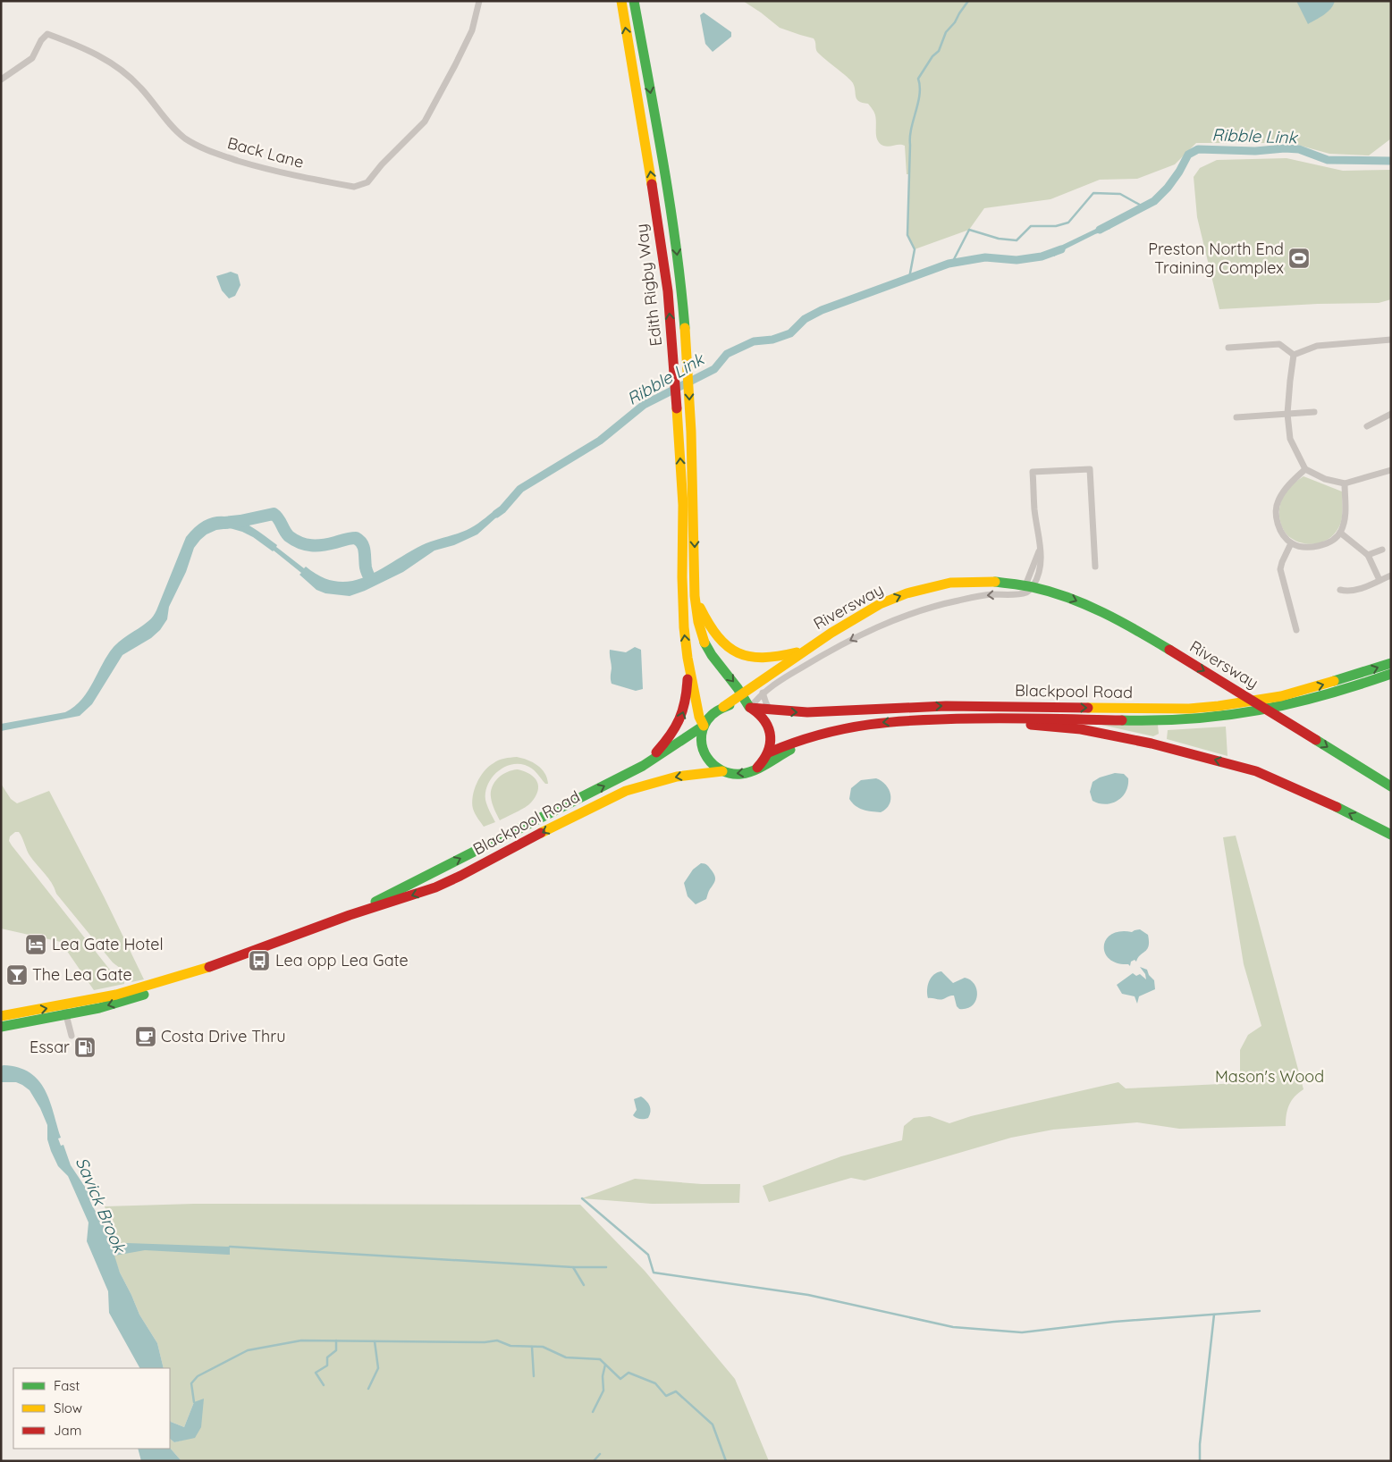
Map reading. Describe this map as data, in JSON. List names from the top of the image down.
{
  "streets": {
    "highway": ["Edith Rigby Way", "Riversway", "Blackpool Road"],
    "street": ["Back Lane"]
  },
  "crossings": [
    ["Edith Rigby Way", "Riversway"],
    ["Edith Rigby Way", "Blackpool Road"],
    ["Riversway", "Blackpool Road"]
  ],
  "water": ["Ribble Link", "Savick Brook"],
  "parks": ["Mason's Wood"],
  "places": {
    "sports": ["Preston North End Training Complex"],
    "hotel": ["Lea Gate Hotel"],
    "bus stop": ["Lea opp Lea Gate"],
    "bar": ["The Lea Gate"],
    "cafe": ["Costa Drive Thru"],
    "fuel station": ["Essar"]
  },
  "legend": ["Fast", "Slow", "Jam"]
}
